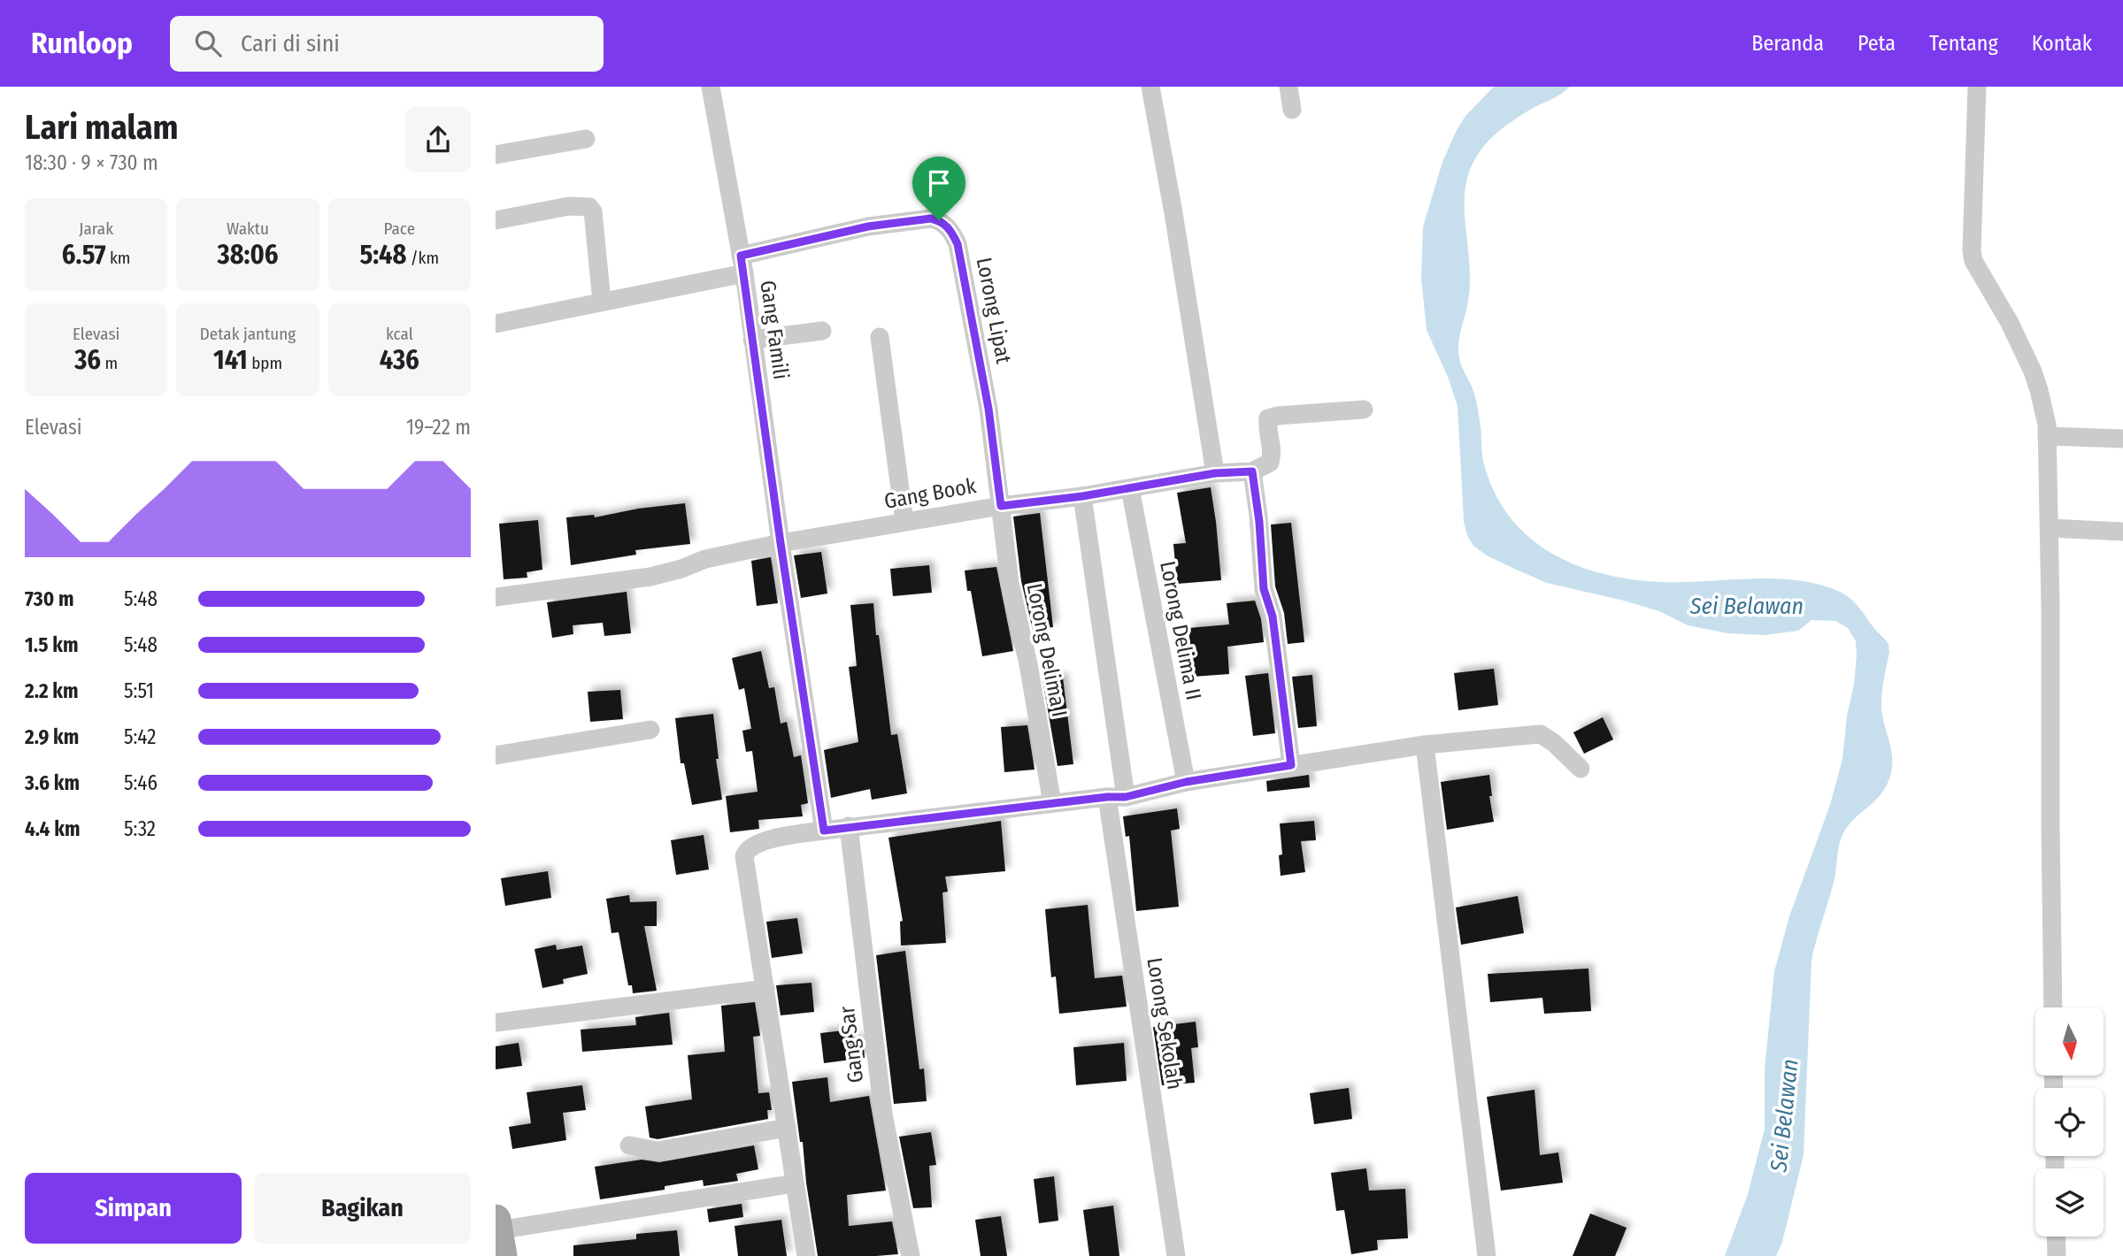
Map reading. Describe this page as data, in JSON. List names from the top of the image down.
{
  "streets": {
    "street": [
      "Lorong Lipat",
      "Gang Famili",
      "Gang Book",
      "Lorong Delima II",
      "Lorong Delima I",
      "Lorong Sekolah",
      "Gang Sar"
    ]
  },
  "crossings": [
    ["Lorong Lipat", "Gang Famili"],
    ["Lorong Lipat", "Gang Book"],
    ["Lorong Lipat", "Lorong Delima I"],
    ["Gang Famili", "Gang Book"],
    ["Gang Book", "Lorong Delima II"],
    ["Gang Book", "Lorong Delima I"]
  ],
  "water": ["Sei Belawan"],
  "north": "bottom",
  "page": {
    "header": "Runloop",
    "search": "Cari di sini",
    "nav": [
      "Beranda",
      "Peta",
      "Tentang",
      "Kontak"
    ],
    "heading": ["Lari malam", "18:30 · 9 × 730 m"],
    "stats": [
      ["Jarak", "6.57 km"],
      ["Waktu", "38:06"],
      ["Pace", "5:48 /km"],
      ["Elevasi", "36 m"],
      ["Detak jantung", "141 bpm"],
      ["kcal", "436"]
    ],
    "chart": ["Elevasi", "19–22 m"],
    "list": [
      {
        "name": "730 m",
        "note": "5:48"
      },
      {
        "name": "1.5 km",
        "note": "5:48"
      },
      {
        "name": "2.2 km",
        "note": "5:51"
      },
      {
        "name": "2.9 km",
        "note": "5:42"
      },
      {
        "name": "3.6 km",
        "note": "5:46"
      },
      {
        "name": "4.4 km",
        "note": "5:32"
      }
    ],
    "buttons": ["Simpan", "Bagikan"]
  }
}
